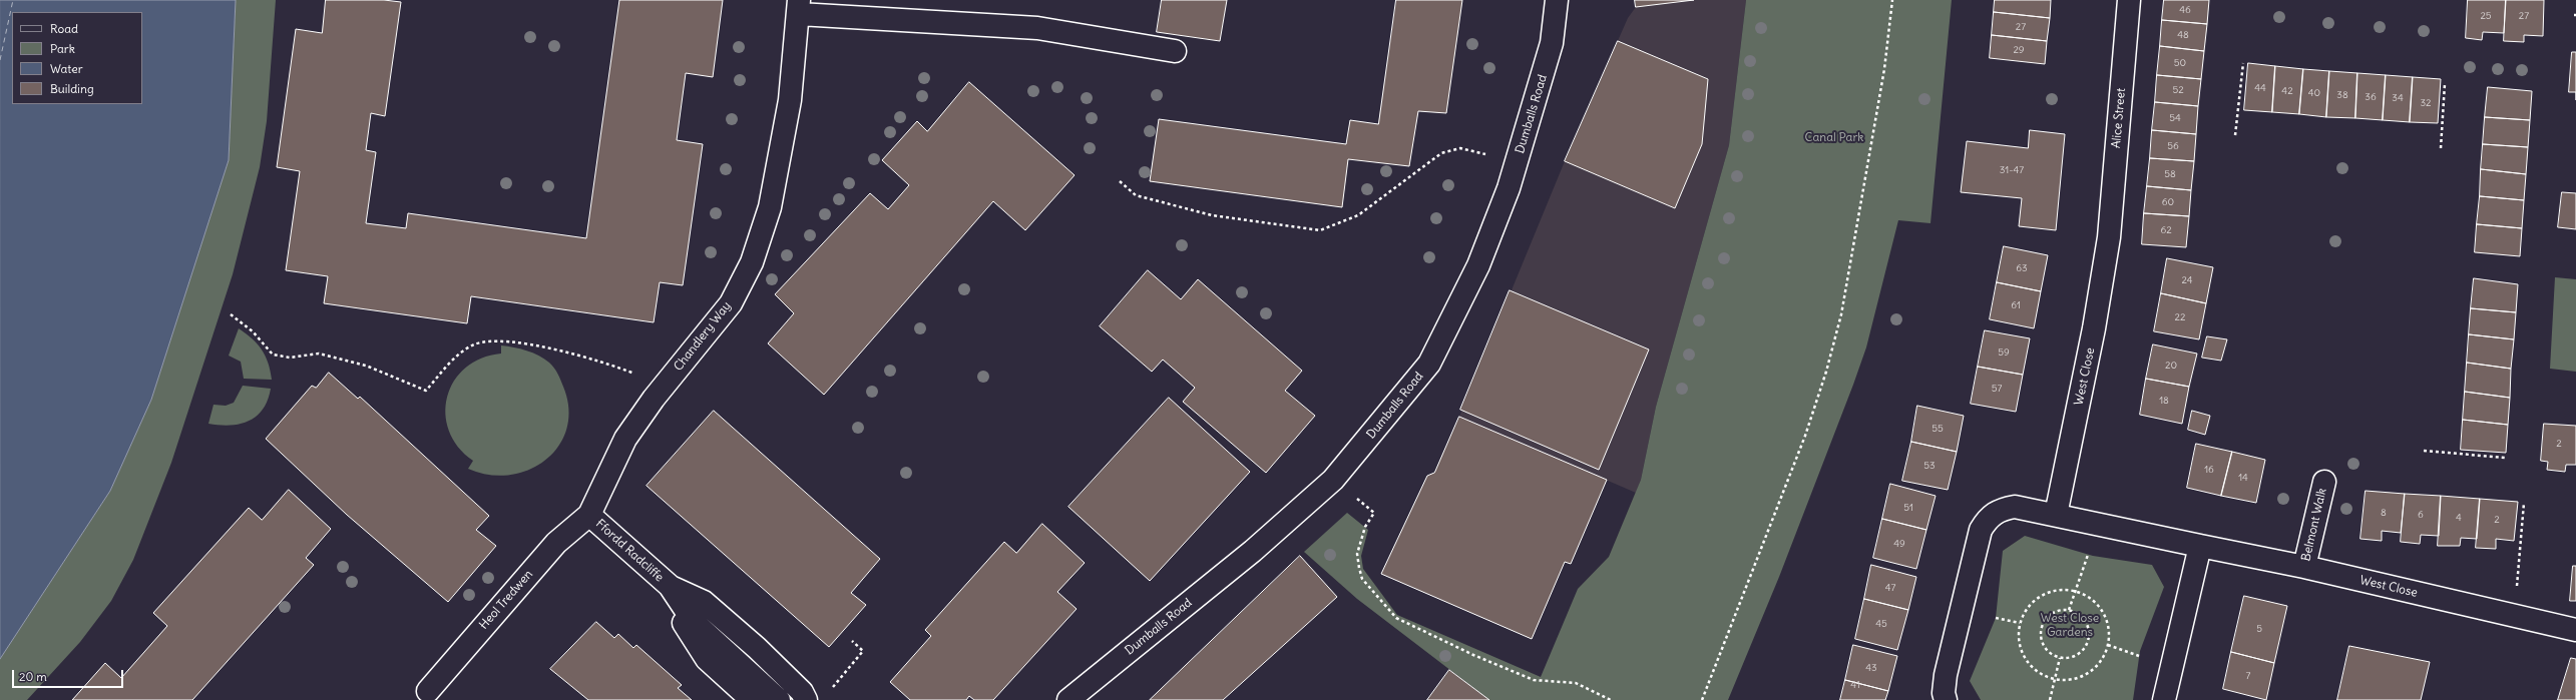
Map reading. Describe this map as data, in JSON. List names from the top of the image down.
{
  "streets": {
    "street": [
      "Dumballs Road",
      "Alice Street",
      "Chandlery Way",
      "West Close",
      "Belmont Walk",
      "Ffordd Radcliffe",
      "Heol Tredwen"
    ]
  },
  "crossings": [
    ["Alice Street", "West Close"],
    ["Chandlery Way", "Ffordd Radcliffe"],
    ["Chandlery Way", "Heol Tredwen"],
    ["West Close", "Belmont Walk"],
    ["Ffordd Radcliffe", "Heol Tredwen"]
  ],
  "parks": ["Canal Park", "West Close Gardens"],
  "house_numbers": [
    "46",
    "25",
    "27",
    "27",
    "48",
    "29",
    "50",
    "44",
    "52",
    "42",
    "40",
    "38",
    "36",
    "34",
    "32",
    "54",
    "56",
    "31-47",
    "58",
    "60",
    "62",
    "63",
    "24",
    "61",
    "22",
    "59",
    "20",
    "57",
    "18",
    "55",
    "2",
    "53",
    "16",
    "14",
    "51",
    "8",
    "6",
    "4",
    "2",
    "49",
    "47",
    "45",
    "5",
    "43",
    "7",
    "41"
  ],
  "legend": [
    "Road",
    "Park",
    "Water",
    "Building"
  ],
  "scale_bar": "20 m"
}
